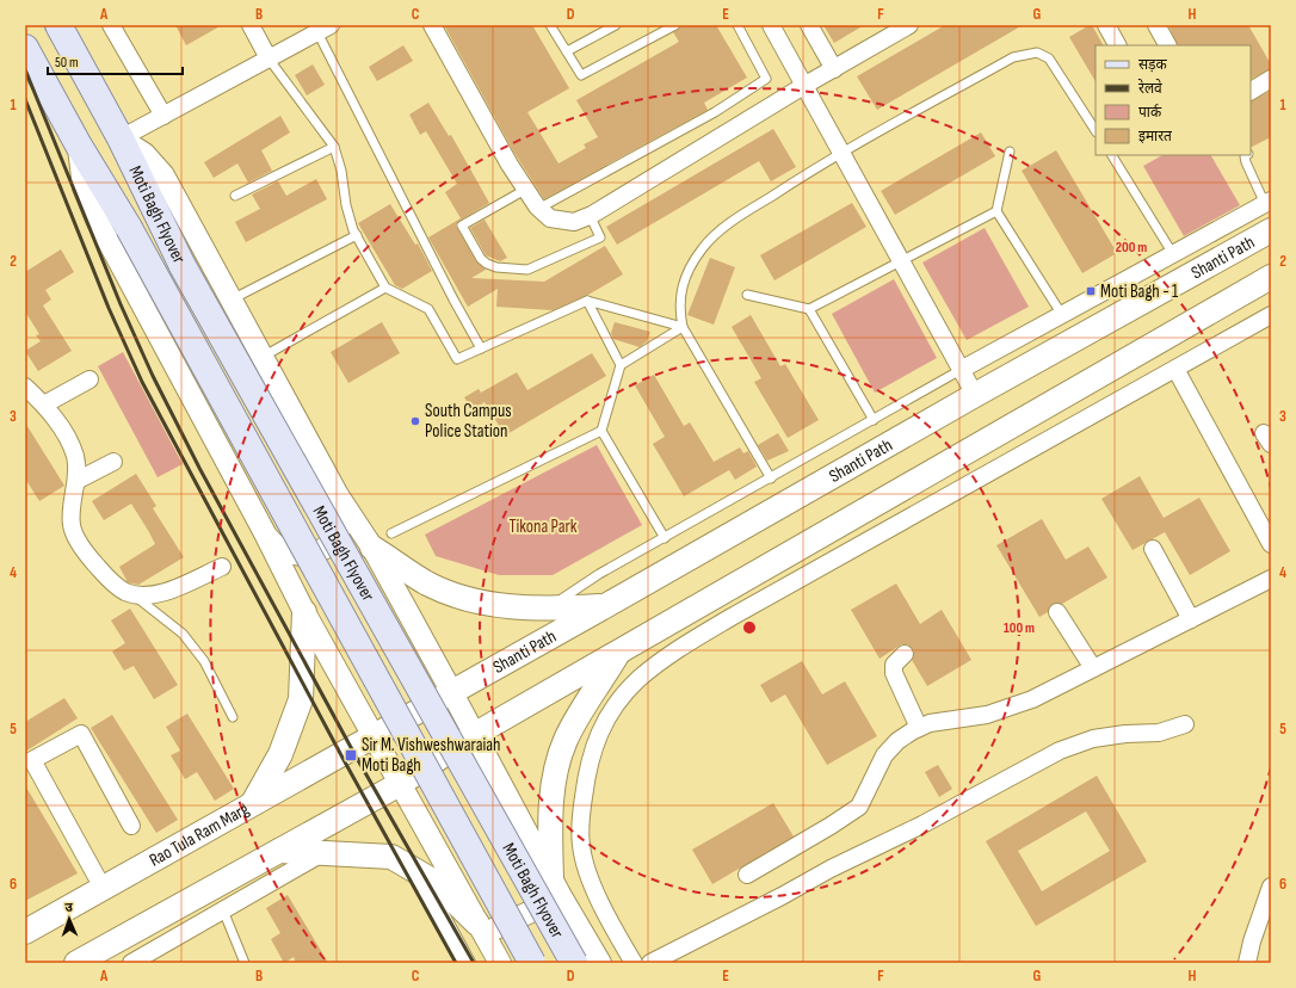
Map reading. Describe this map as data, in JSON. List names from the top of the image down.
{
  "streets": {
    "main road": ["Moti Bagh Flyover", "Shanti Path", "Rao Tula Ram Marg"]
  },
  "crossings": [
    ["Shanti Path", "Rao Tula Ram Marg"]
  ],
  "parks": ["Tikona Park"],
  "places": {
    "transit": ["Moti Bagh - 1", "Sir M. Vishweshwaraiah Moti Bagh"],
    "other": ["South Campus Police Station"]
  },
  "legend": [
    "सड़क",
    "रेलवे",
    "पार्क",
    "इमारत"
  ],
  "scale_bar": "50 m",
  "north": "top",
  "grid": {
    "columns": [
      "A",
      "B",
      "C",
      "D",
      "E",
      "F",
      "G",
      "H"
    ],
    "rows": [
      "1",
      "2",
      "3",
      "4",
      "5",
      "6"
    ]
  },
  "rings": ["200 m", "100 m"]
}
